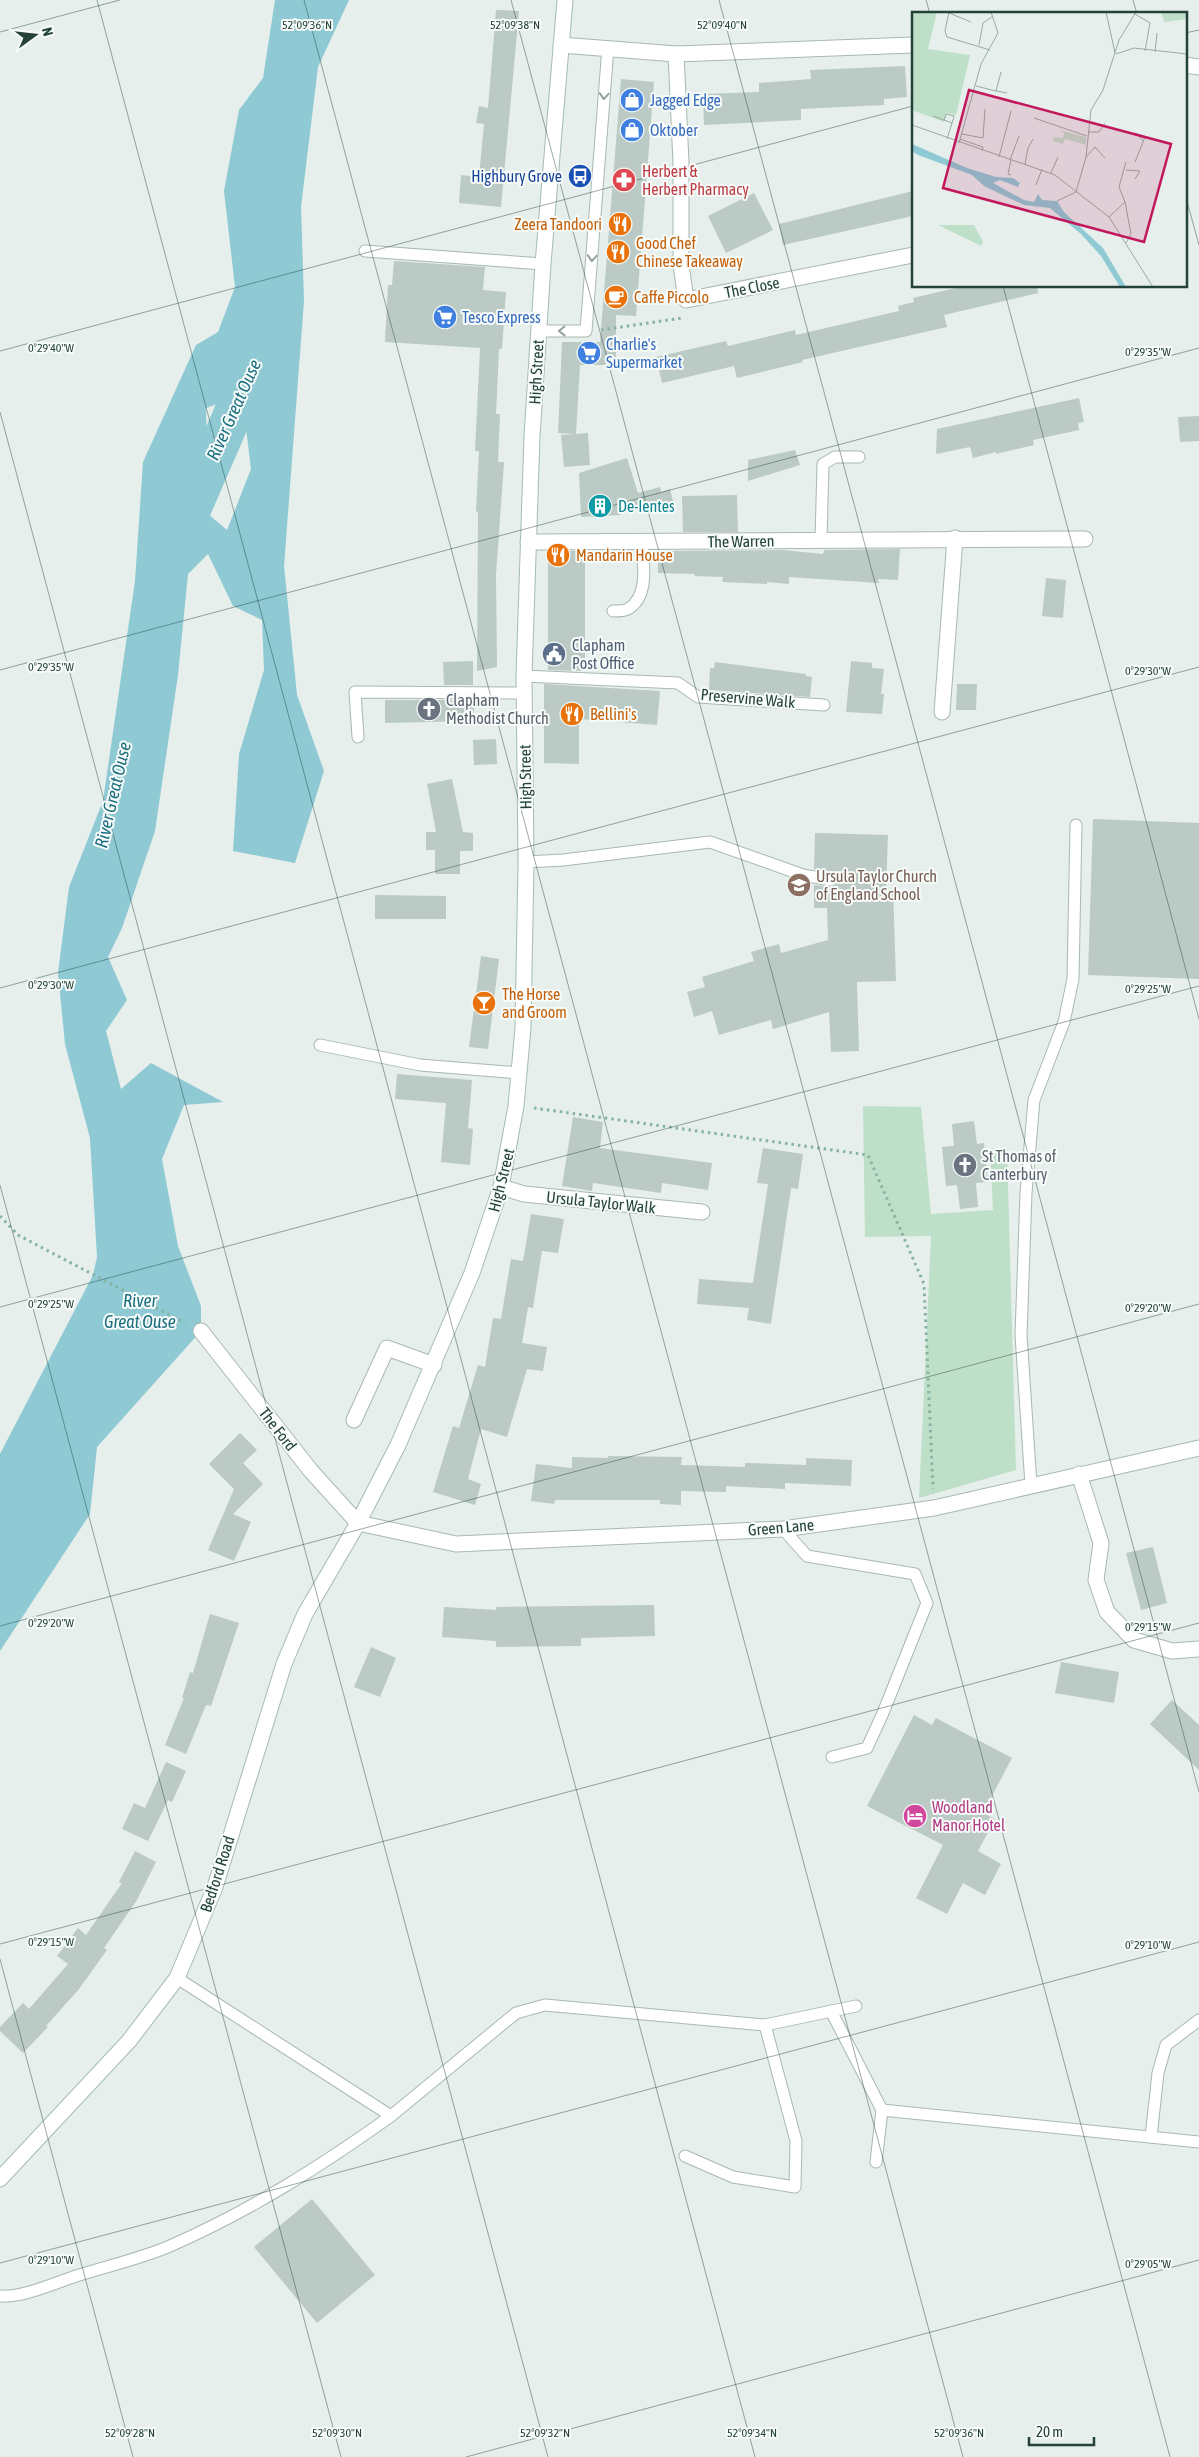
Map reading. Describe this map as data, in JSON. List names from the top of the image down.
{
  "streets": {
    "street": [
      "The Close",
      "High Street",
      "The Warren",
      "Ursula Taylor Walk",
      "The Ford",
      "Green Lane",
      "Bedford Road"
    ],
    "lane": ["Preservine Walk"]
  },
  "crossings": [
    ["High Street", "The Warren"],
    ["High Street", "Preservine Walk"],
    ["High Street", "Ursula Taylor Walk"],
    ["High Street", "The Ford"],
    ["High Street", "Green Lane"],
    ["High Street", "Bedford Road"],
    ["The Ford", "Green Lane"],
    ["The Ford", "Bedford Road"],
    ["Green Lane", "Bedford Road"]
  ],
  "water": ["River Great Ouse"],
  "places": {
    "shop": ["Jagged Edge", "Oktober"],
    "bus stop": ["Highbury Grove"],
    "pharmacy": ["Herbert & Herbert Pharmacy"],
    "restaurant": [
      "Zeera Tandoori",
      "Good Chef Chinese Takeaway",
      "Mandarin House",
      "Bellini's"
    ],
    "cafe": ["Caffe Piccolo"],
    "supermarket": ["Tesco Express", "Charlie's Supermarket"],
    "building": ["De-Ientes"],
    "public building": ["Clapham Post Office"],
    "church": ["Clapham Methodist Church", "St Thomas of Canterbury"],
    "school or university": ["Ursula Taylor Church of England School"],
    "bar": ["The Horse and Groom"],
    "hotel": ["Woodland Manor Hotel"]
  },
  "scale_bar": "20 m",
  "north": "right",
  "coordinates": [
    "52°09'36\"N",
    "52°09'38\"N",
    "52°09'40\"N",
    "0°29'40\"W",
    "0°29'35\"W",
    "0°29'30\"W",
    "0°29'25\"W",
    "0°29'20\"W",
    "0°29'15\"W",
    "0°29'10\"W",
    "0°29'05\"W",
    "52°09'28\"N",
    "52°09'30\"N",
    "52°09'32\"N",
    "52°09'34\"N"
  ]
}
